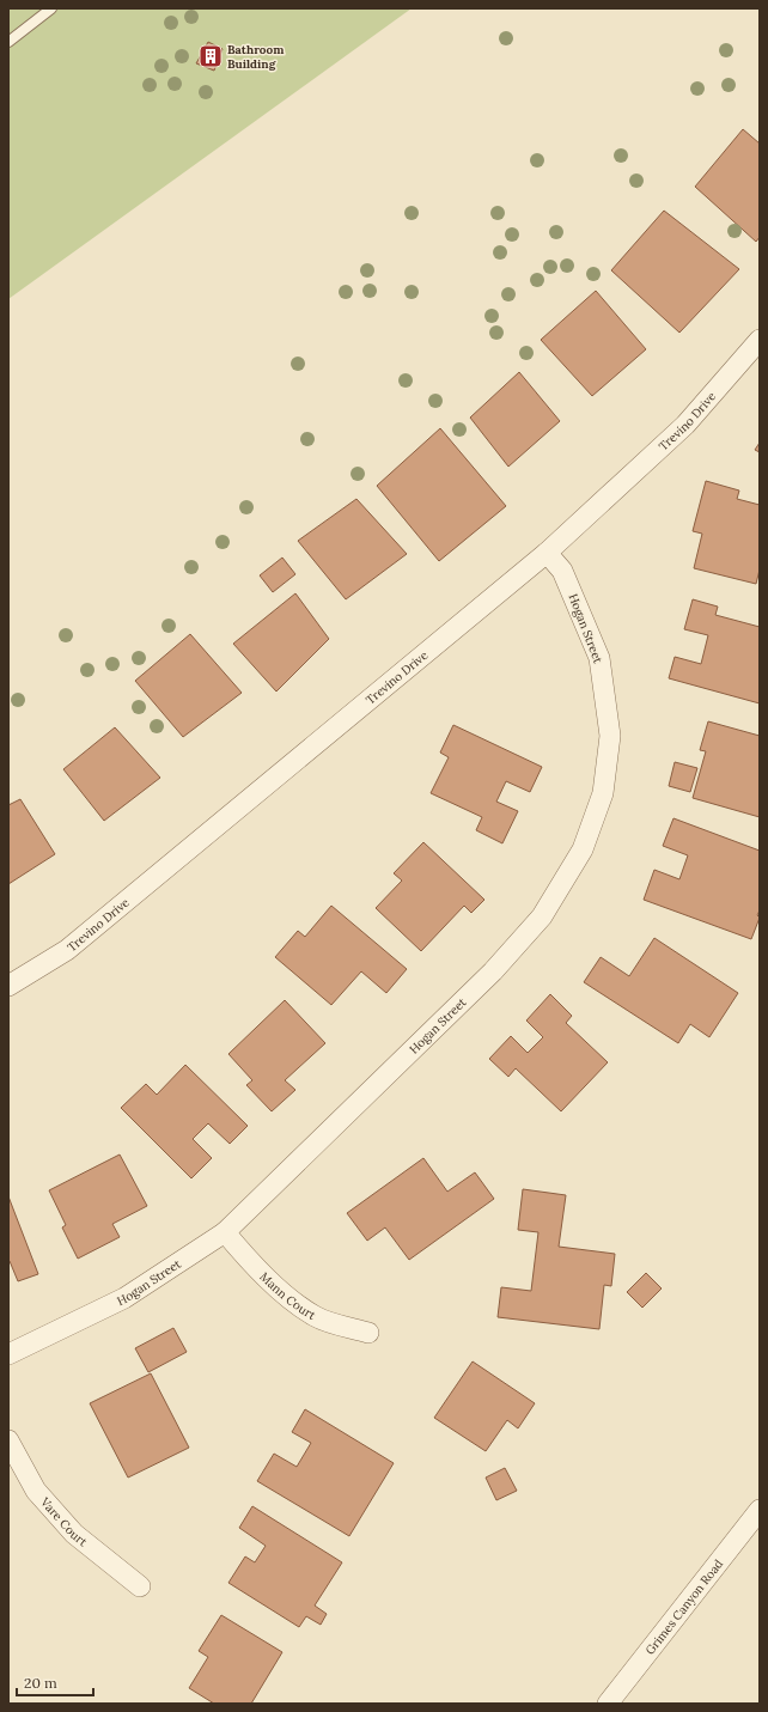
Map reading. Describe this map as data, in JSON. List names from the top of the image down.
{
  "streets": {
    "street": [
      "Trevino Drive",
      "Hogan Street",
      "Mann Court",
      "Vare Court",
      "Grimes Canyon Road"
    ]
  },
  "crossings": [
    ["Trevino Drive", "Hogan Street"],
    ["Hogan Street", "Mann Court"]
  ],
  "places": {
    "building": ["Bathroom Building"]
  },
  "scale_bar": "20 m"
}
